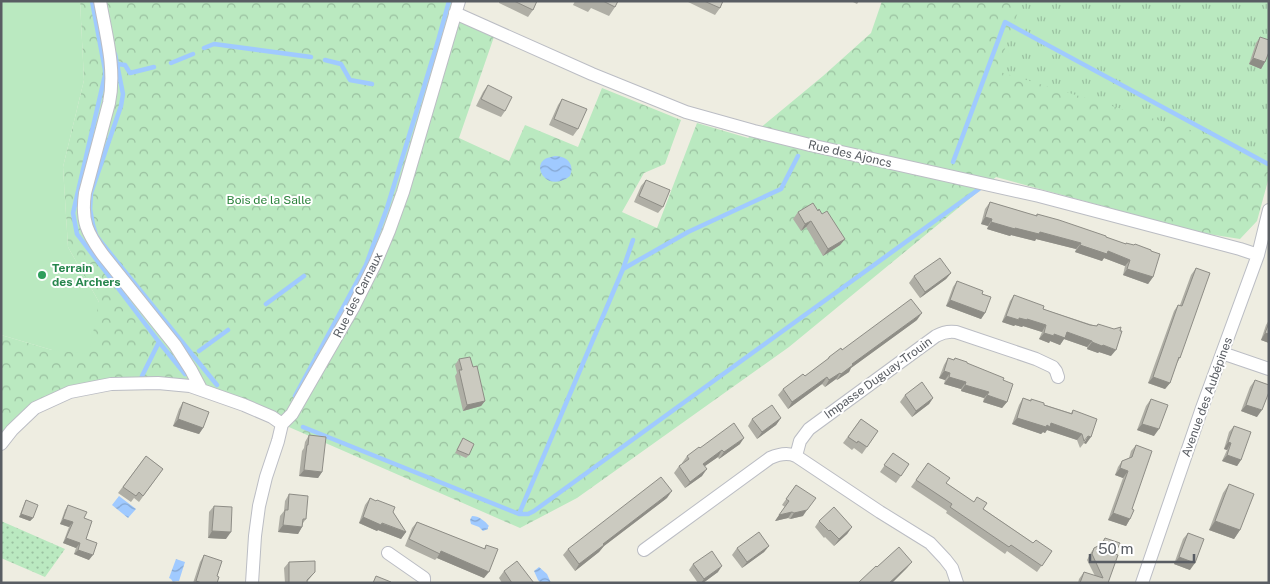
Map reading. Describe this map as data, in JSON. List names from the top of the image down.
{
  "streets": {
    "street": [
      "Rue des Ajoncs",
      "Rue des Carnaux",
      "Impasse Duguay-Trouin",
      "Avenue des Aubépines"
    ]
  },
  "crossings": [
    ["Rue des Ajoncs", "Rue des Carnaux"],
    ["Rue des Ajoncs", "Avenue des Aubépines"]
  ],
  "parks": ["Bois de la Salle"],
  "places": ["Terrain des Archers"],
  "scale_bar": "50 m"
}
